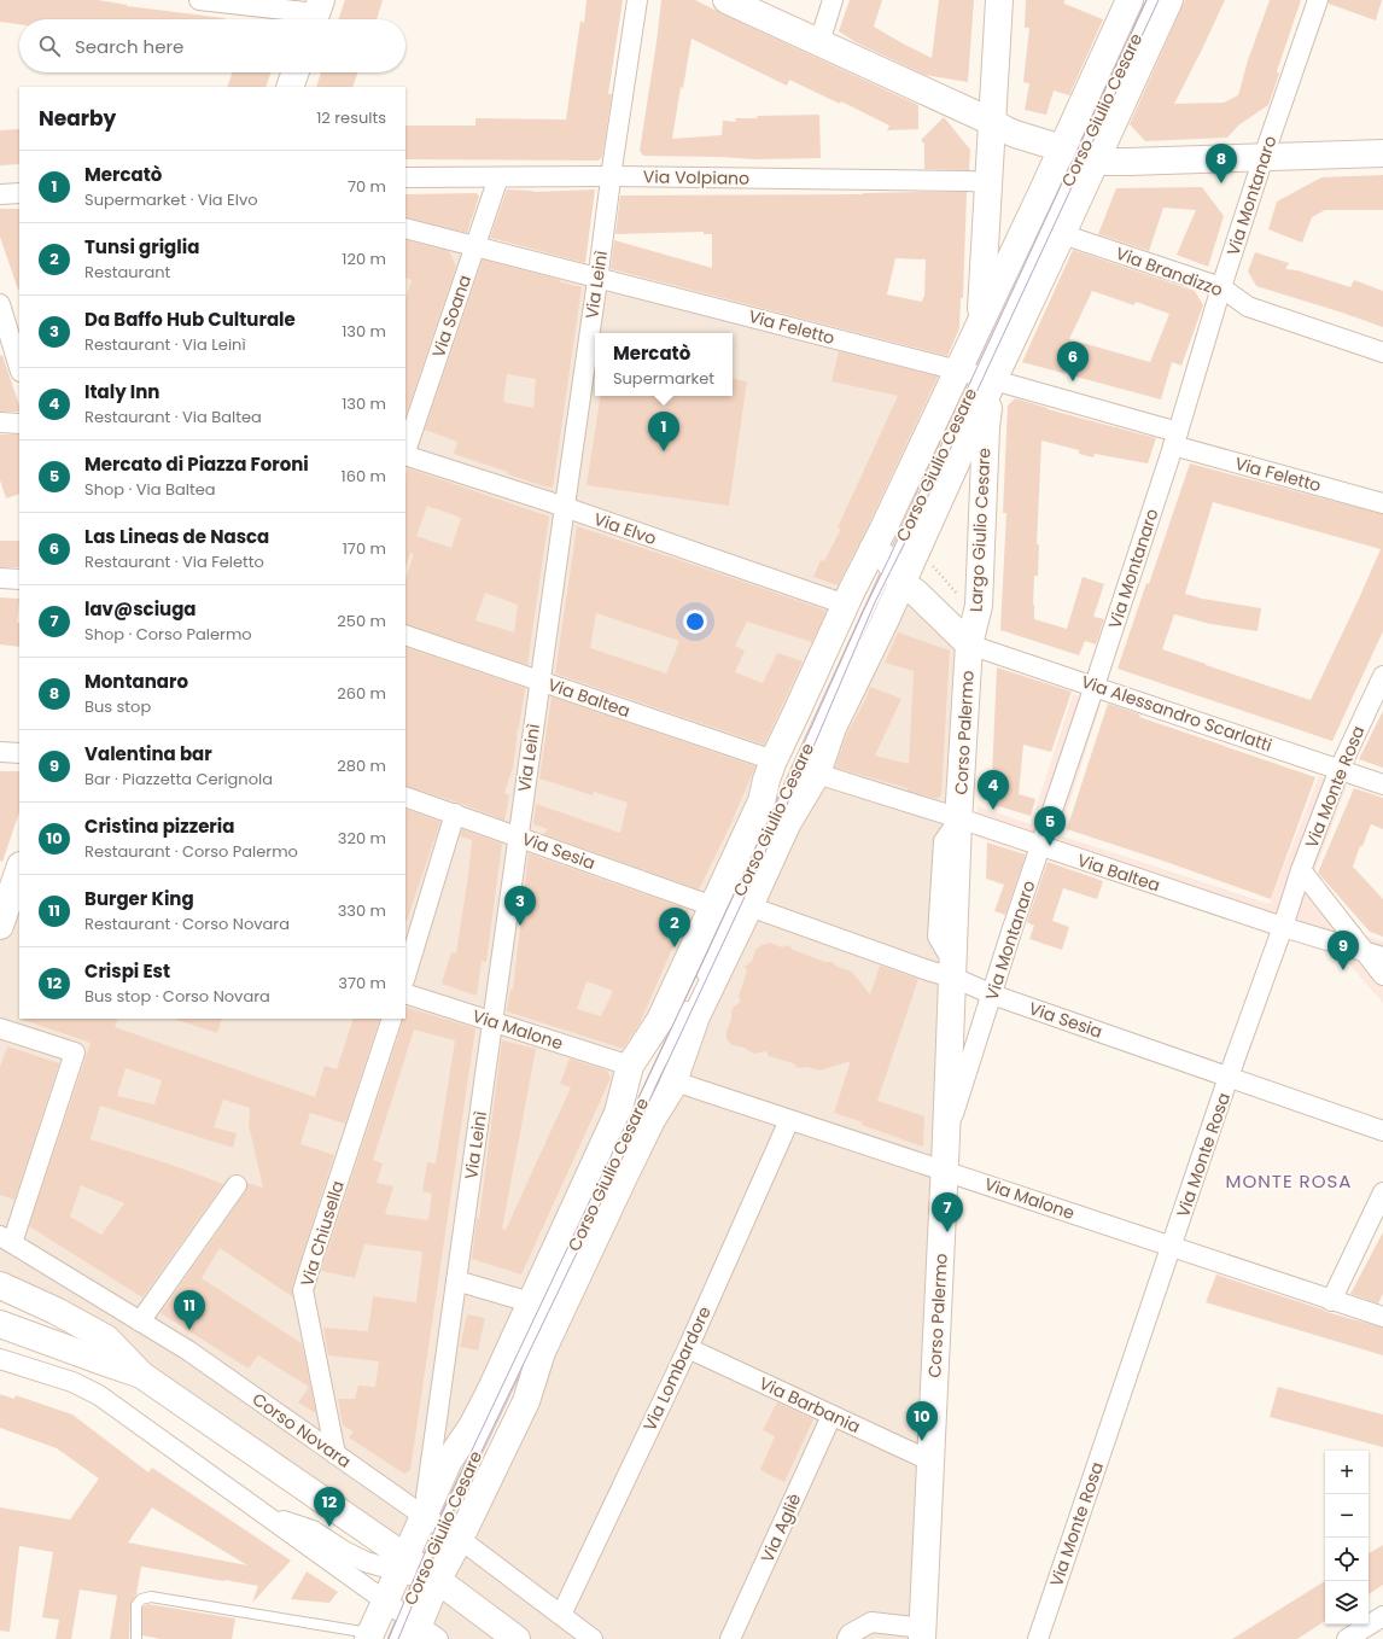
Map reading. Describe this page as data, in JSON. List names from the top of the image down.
{
  "streets": {
    "main road": ["Corso Giulio Cesare", "Largo Giulio Cesare", "Corso Palermo"],
    "street": [
      "Via Volpiano",
      "Via Montanaro",
      "Via Brandizzo",
      "Via Leinì",
      "Via Soana",
      "Via Feletto",
      "Via Elvo",
      "Via Baltea",
      "Via Alessandro Scarlatti",
      "Via Monte Rosa",
      "Via Sesia",
      "Via Malone",
      "Via Chiusella",
      "Via Lombardore",
      "Via Barbania",
      "Corso Novara",
      "Via Agliè"
    ]
  },
  "crossings": [
    ["Corso Giulio Cesare", "Via Leinì"],
    ["Corso Giulio Cesare", "Via Feletto"],
    ["Corso Giulio Cesare", "Via Elvo"],
    ["Corso Giulio Cesare", "Largo Giulio Cesare"],
    ["Corso Giulio Cesare", "Via Baltea"],
    ["Corso Giulio Cesare", "Via Sesia"],
    ["Corso Giulio Cesare", "Via Malone"],
    ["Corso Giulio Cesare", "Corso Novara"],
    ["Via Volpiano", "Via Leinì"],
    ["Via Volpiano", "Via Soana"],
    ["Via Volpiano", "Largo Giulio Cesare"],
    ["Via Montanaro", "Via Brandizzo"],
    ["Via Montanaro", "Via Feletto"],
    ["Via Montanaro", "Via Baltea"],
    ["Via Montanaro", "Via Alessandro Scarlatti"],
    ["Via Montanaro", "Corso Palermo"],
    ["Via Montanaro", "Via Sesia"],
    ["Via Brandizzo", "Largo Giulio Cesare"],
    ["Via Leinì", "Via Feletto"],
    ["Via Leinì", "Via Elvo"],
    ["Via Leinì", "Via Baltea"],
    ["Via Leinì", "Via Sesia"],
    ["Via Leinì", "Via Malone"],
    ["Via Leinì", "Corso Novara"],
    ["Via Soana", "Via Feletto"],
    ["Via Feletto", "Largo Giulio Cesare"],
    ["Via Elvo", "Largo Giulio Cesare"],
    ["Largo Giulio Cesare", "Via Alessandro Scarlatti"],
    ["Largo Giulio Cesare", "Corso Palermo"],
    ["Via Baltea", "Corso Palermo"],
    ["Via Baltea", "Via Monte Rosa"],
    ["Via Alessandro Scarlatti", "Corso Palermo"],
    ["Via Alessandro Scarlatti", "Via Monte Rosa"],
    ["Corso Palermo", "Via Sesia"],
    ["Corso Palermo", "Via Malone"],
    ["Corso Palermo", "Via Barbania"],
    ["Via Monte Rosa", "Via Sesia"],
    ["Via Monte Rosa", "Via Malone"],
    ["Via Malone", "Via Lombardore"],
    ["Via Chiusella", "Corso Novara"],
    ["Via Lombardore", "Via Barbania"],
    ["Via Lombardore", "Corso Novara"],
    ["Via Barbania", "Via Agliè"]
  ],
  "districts": ["MONTE ROSA"],
  "page": {
    "search": "Search here",
    "heading": ["Nearby", "12 results"],
    "pins": [
      "8",
      "6",
      "1",
      "4",
      "5",
      "3",
      "2",
      "9",
      "7",
      "11",
      "10",
      "12"
    ],
    "list": [
      {
        "mark": "1",
        "name": "Mercatò",
        "note": "Supermarket · Via Elvo",
        "value": "70 m"
      },
      {
        "mark": "2",
        "name": "Tunsi griglia",
        "note": "Restaurant",
        "value": "120 m"
      },
      {
        "mark": "3",
        "name": "Da Baffo Hub Culturale",
        "note": "Restaurant · Via Leinì",
        "value": "130 m"
      },
      {
        "mark": "4",
        "name": "Italy Inn",
        "note": "Restaurant · Via Baltea",
        "value": "130 m"
      },
      {
        "mark": "5",
        "name": "Mercato di Piazza Foroni",
        "note": "Shop · Via Baltea",
        "value": "160 m"
      },
      {
        "mark": "6",
        "name": "Las Lineas de Nasca",
        "note": "Restaurant · Via Feletto",
        "value": "170 m"
      },
      {
        "mark": "7",
        "name": "lav@sciuga",
        "note": "Shop · Corso Palermo",
        "value": "250 m"
      },
      {
        "mark": "8",
        "name": "Montanaro",
        "note": "Bus stop",
        "value": "260 m"
      },
      {
        "mark": "9",
        "name": "Valentina bar",
        "note": "Bar · Piazzetta Cerignola",
        "value": "280 m"
      },
      {
        "mark": "10",
        "name": "Cristina pizzeria",
        "note": "Restaurant · Corso Palermo",
        "value": "320 m"
      },
      {
        "mark": "11",
        "name": "Burger King",
        "note": "Restaurant · Corso Novara",
        "value": "330 m"
      },
      {
        "mark": "12",
        "name": "Crispi Est",
        "note": "Bus stop · Corso Novara",
        "value": "370 m"
      }
    ],
    "popup": ["Mercatò", "Supermarket"],
    "map_buttons": ["+", "−"]
  }
}
